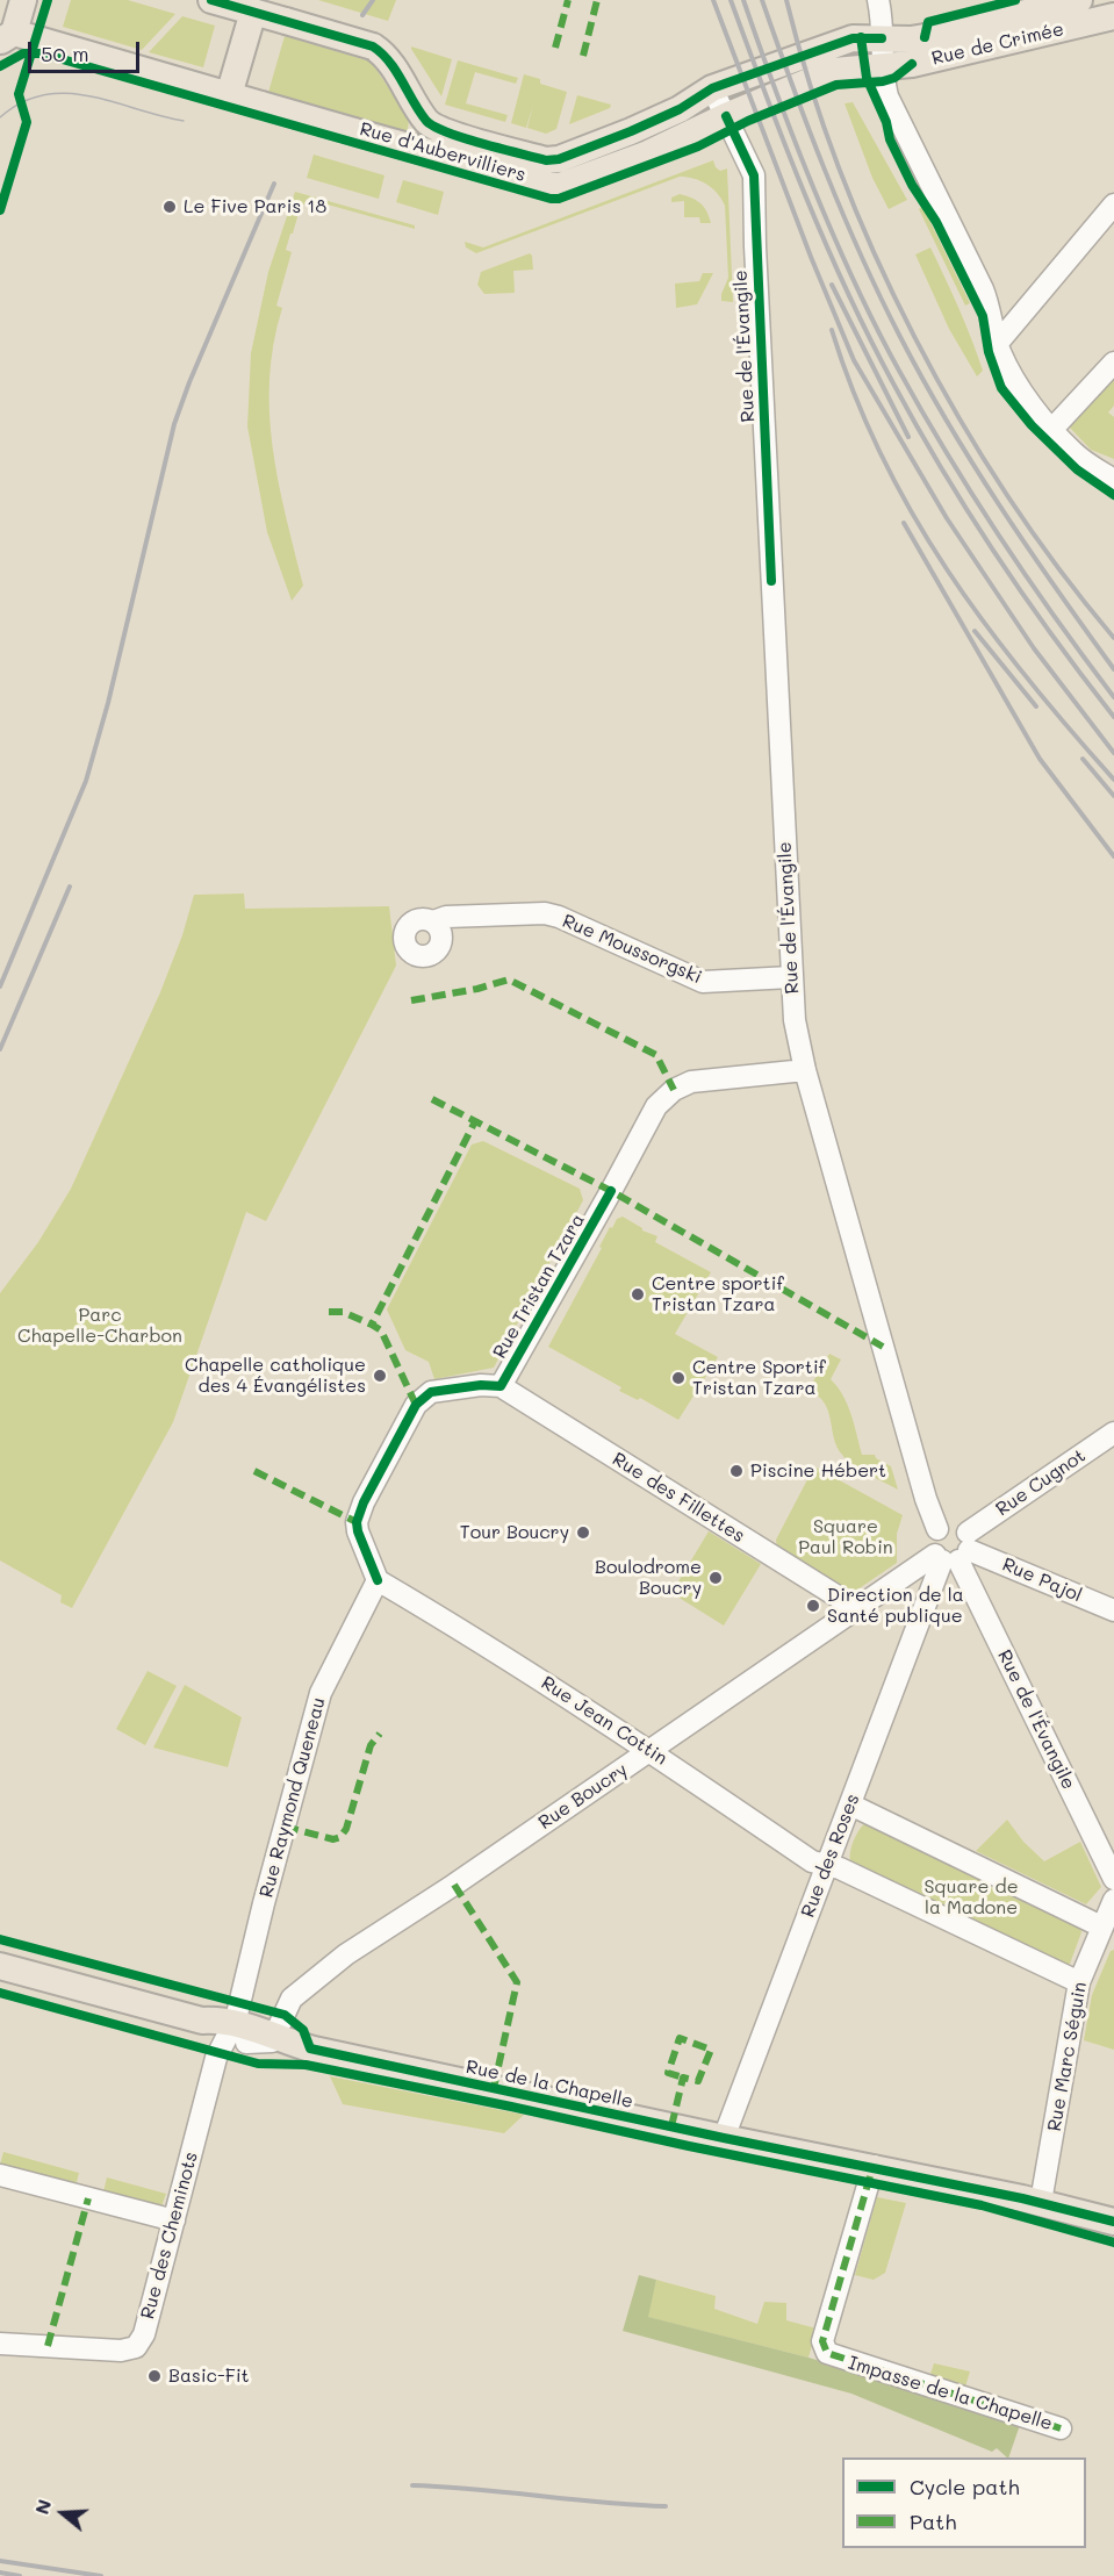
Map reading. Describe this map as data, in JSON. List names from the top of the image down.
{
  "streets": {
    "main road": ["Rue de Crimée", "Rue d'Aubervilliers", "Rue de la Chapelle"],
    "street": [
      "Rue de l'Évangile",
      "Rue Moussorgski",
      "Rue Tristan Tzara",
      "Rue Cugnot",
      "Rue des Fillettes",
      "Rue Pajol",
      "Rue Jean Cottin",
      "Rue Boucry",
      "Rue Raymond Queneau",
      "Rue des Roses",
      "Rue Marc Séguin",
      "Rue des Cheminots",
      "Impasse de la Chapelle"
    ]
  },
  "crossings": [
    ["Rue de Crimée", "Rue d'Aubervilliers"],
    ["Rue d'Aubervilliers", "Rue de l'Évangile"],
    ["Rue de l'Évangile", "Rue Moussorgski"],
    ["Rue de l'Évangile", "Rue Tristan Tzara"],
    ["Rue de l'Évangile", "Rue Cugnot"],
    ["Rue de l'Évangile", "Rue Pajol"],
    ["Rue de l'Évangile", "Rue Boucry"],
    ["Rue de l'Évangile", "Rue des Roses"],
    ["Rue Tristan Tzara", "Rue des Fillettes"],
    ["Rue Tristan Tzara", "Rue Jean Cottin"],
    ["Rue Tristan Tzara", "Rue Raymond Queneau"],
    ["Rue Cugnot", "Rue Pajol"],
    ["Rue Cugnot", "Rue Boucry"],
    ["Rue Cugnot", "Rue des Roses"],
    ["Rue des Fillettes", "Rue Boucry"],
    ["Rue Pajol", "Rue Boucry"],
    ["Rue Pajol", "Rue des Roses"],
    ["Rue Jean Cottin", "Rue Boucry"],
    ["Rue Jean Cottin", "Rue Raymond Queneau"],
    ["Rue Jean Cottin", "Rue des Roses"],
    ["Rue Jean Cottin", "Rue Marc Séguin"],
    ["Rue Boucry", "Rue Raymond Queneau"],
    ["Rue Boucry", "Rue des Roses"],
    ["Rue Boucry", "Rue de la Chapelle"],
    ["Rue Boucry", "Rue des Cheminots"],
    ["Rue Raymond Queneau", "Rue de la Chapelle"],
    ["Rue Raymond Queneau", "Rue des Cheminots"],
    ["Rue des Roses", "Rue de la Chapelle"],
    ["Rue Marc Séguin", "Rue de la Chapelle"],
    ["Rue de la Chapelle", "Rue des Cheminots"],
    ["Rue de la Chapelle", "Impasse de la Chapelle"]
  ],
  "parks": ["Parc Chapelle-Charbon", "Square Paul Robin", "Square de la Madone"],
  "places": [
    "Le Five Paris 18",
    "Centre sportif Tristan Tzara",
    "Chapelle catholique des 4 Évangélistes",
    "Centre Sportif Tristan Tzara",
    "Piscine Hébert",
    "Tour Boucry",
    "Boulodrome Boucry",
    "Direction de la Santé publique",
    "Basic-Fit"
  ],
  "legend": ["Cycle path", "Path"],
  "scale_bar": "50 m",
  "north": "left"
}
